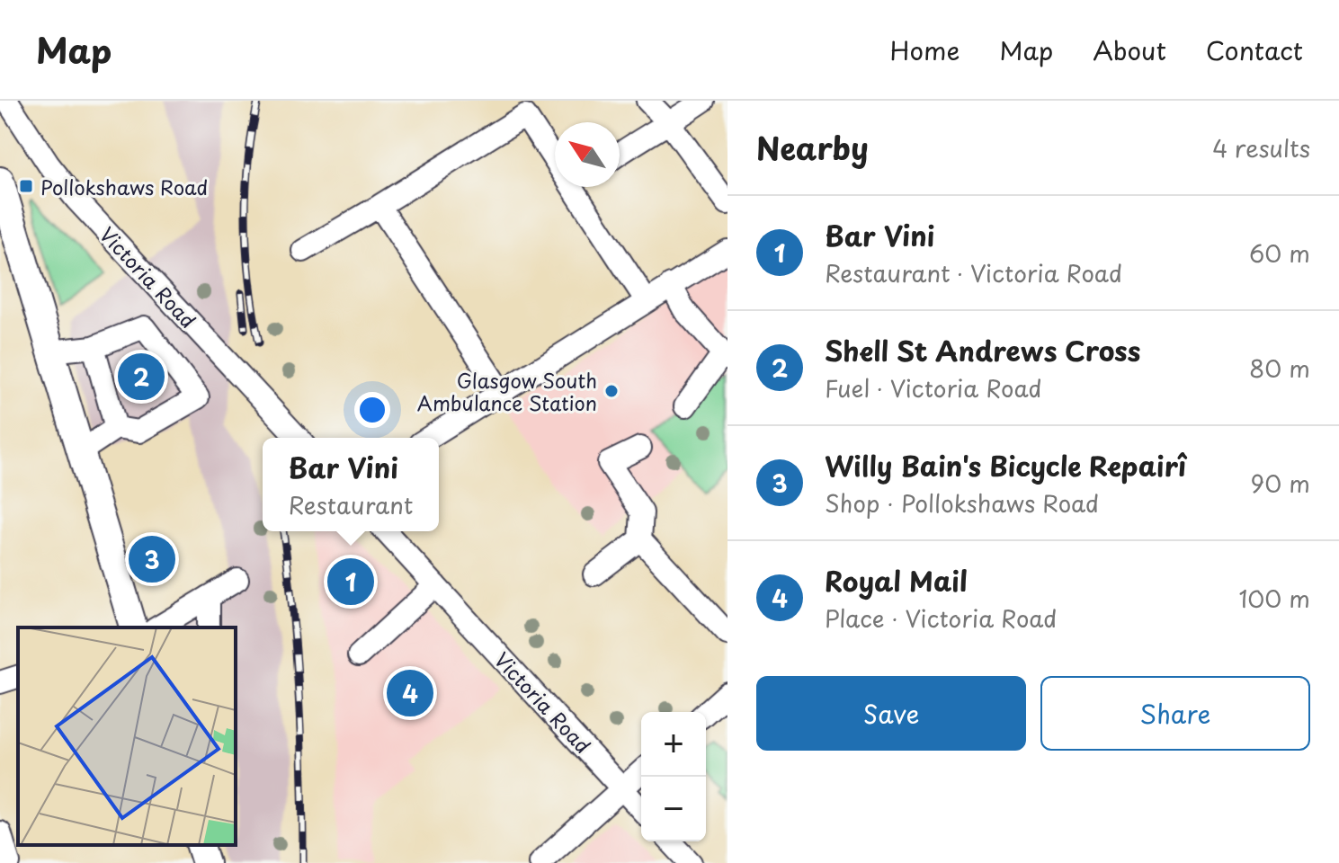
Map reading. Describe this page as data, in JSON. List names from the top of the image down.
{
  "streets": {
    "street": ["Victoria Road"]
  },
  "places": {
    "transit": ["Pollokshaws Road"],
    "other": ["Glasgow South Ambulance Station"]
  },
  "north": "top left",
  "page": {
    "header": "Map",
    "nav": [
      "Home",
      "Map",
      "About",
      "Contact"
    ],
    "heading": ["Nearby", "4 results"],
    "list": [
      {
        "mark": "1",
        "name": "Bar Vini",
        "note": "Restaurant · Victoria Road",
        "value": "60 m"
      },
      {
        "mark": "2",
        "name": "Shell St Andrews Cross",
        "note": "Fuel · Victoria Road",
        "value": "80 m"
      },
      {
        "mark": "3",
        "name": "Willy Bain's Bicycle Repairî",
        "note": "Shop · Pollokshaws Road",
        "value": "90 m"
      },
      {
        "mark": "4",
        "name": "Royal Mail",
        "note": "Place · Victoria Road",
        "value": "100 m"
      }
    ],
    "pins": [
      "2",
      "3",
      "1",
      "4"
    ],
    "popup": ["Bar Vini", "Restaurant"],
    "buttons": ["Save", "Share"],
    "map_buttons": ["+", "−"]
  }
}
